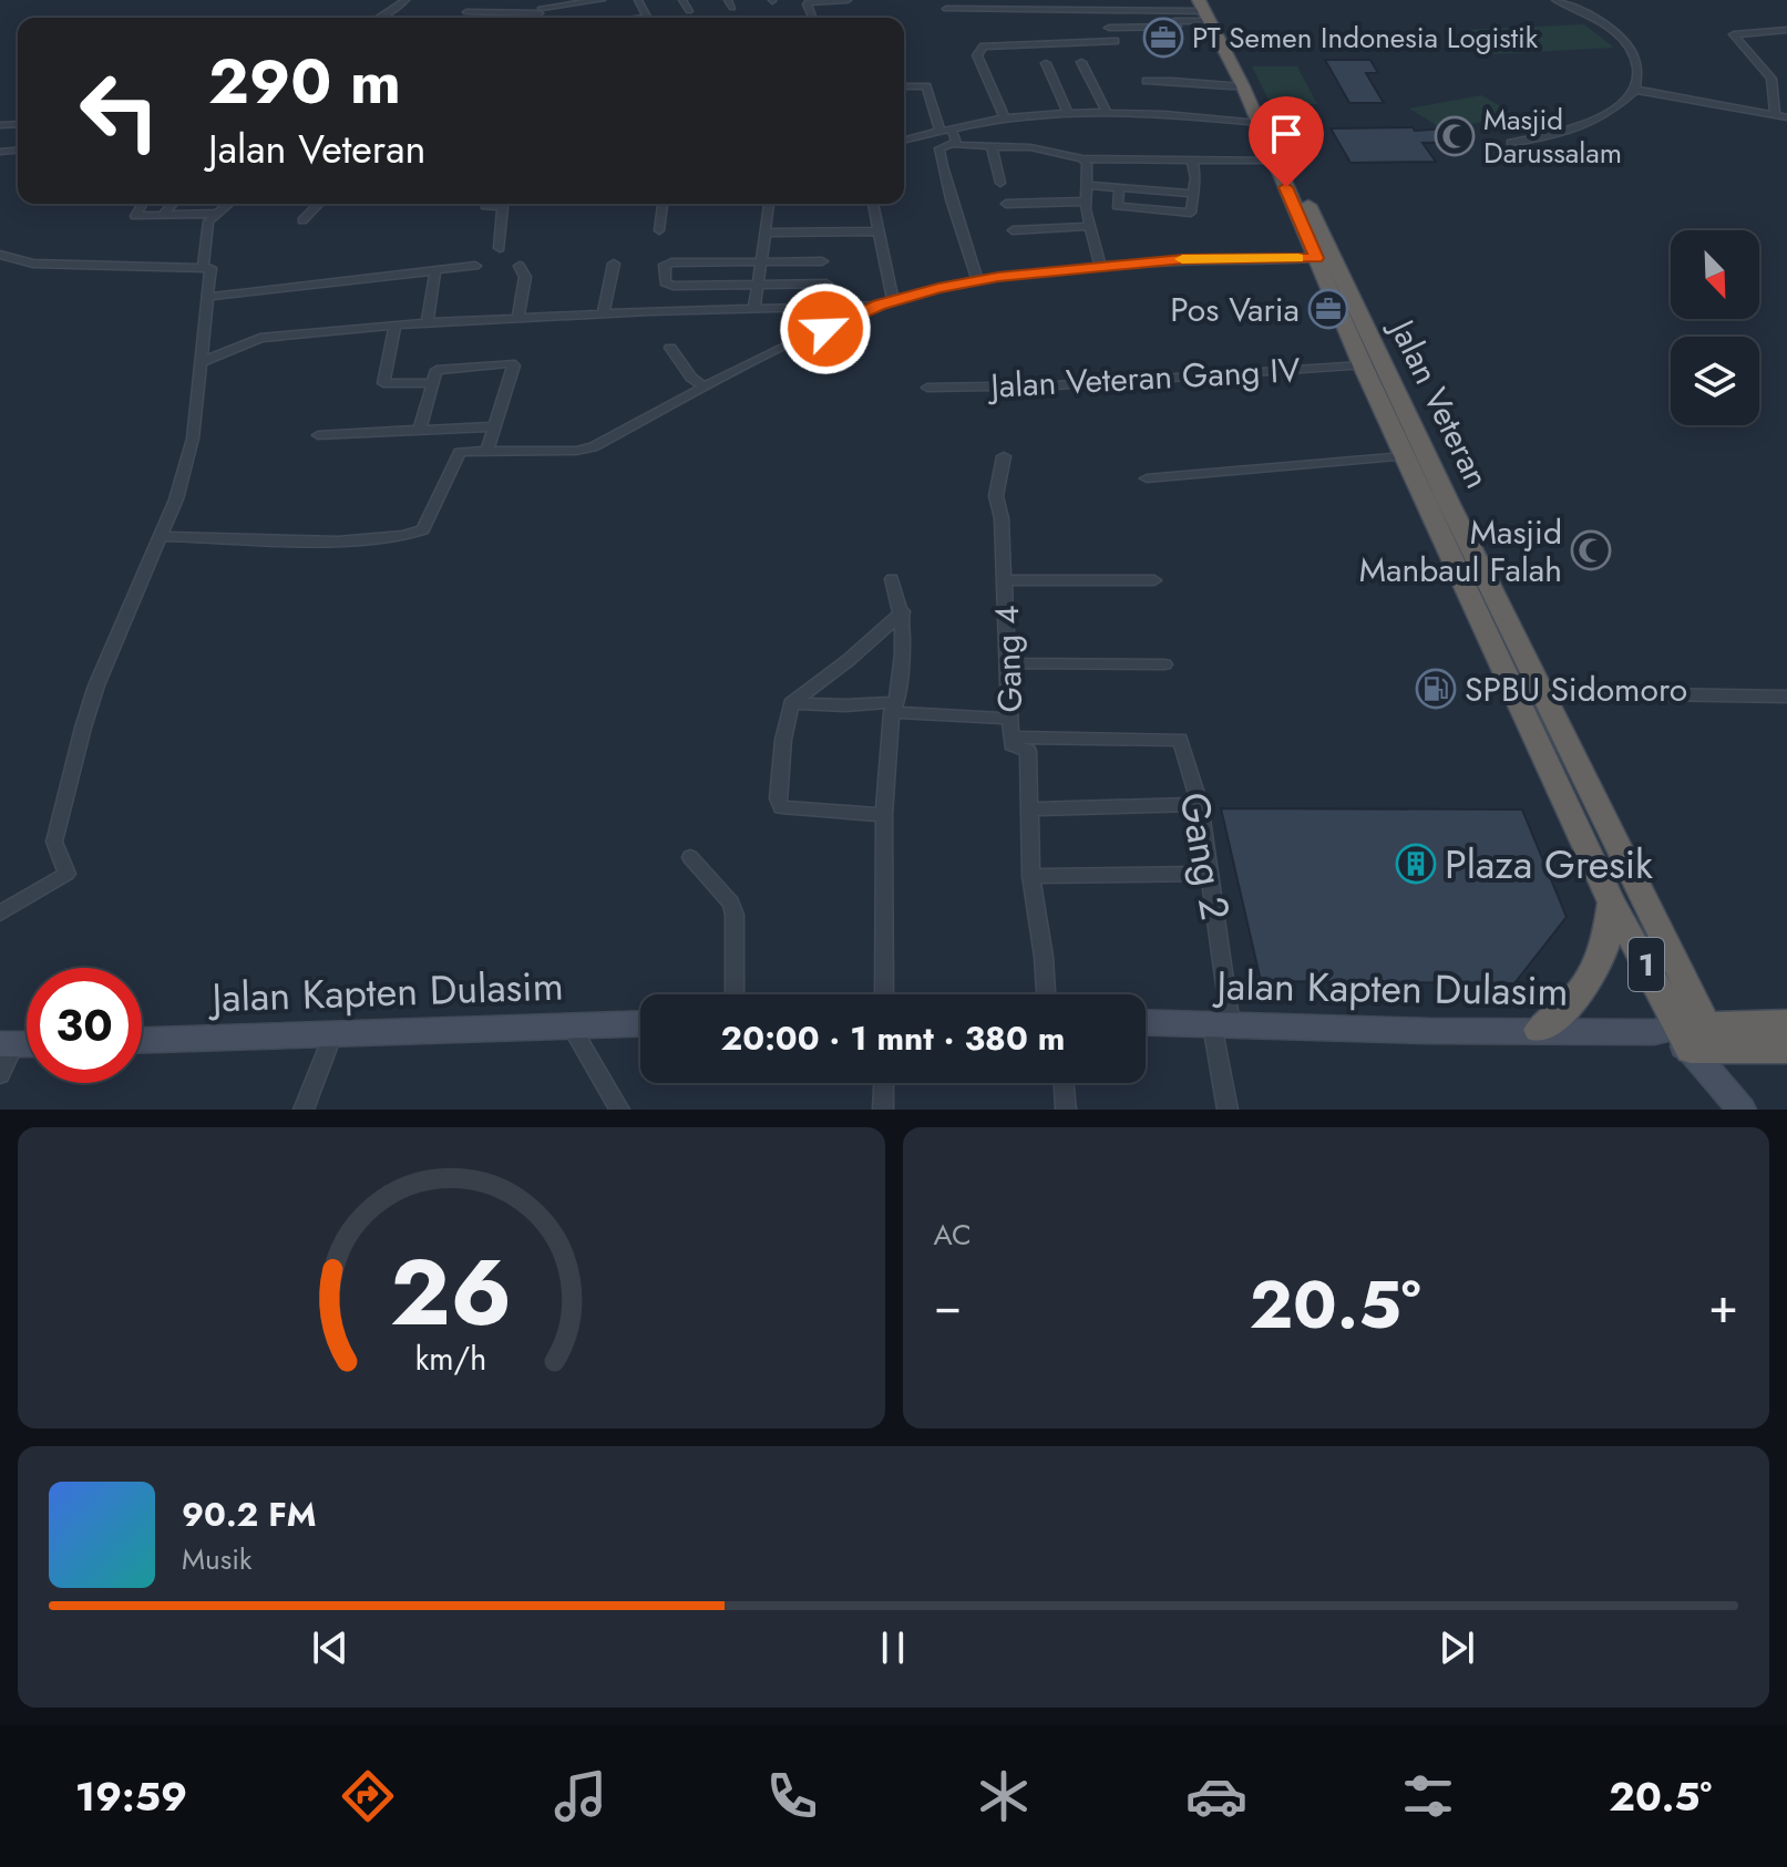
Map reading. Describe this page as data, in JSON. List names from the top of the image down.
{
  "streets": {
    "highway": ["Jalan Veteran", "1"],
    "main road": ["Jalan Kapten Dulasim"],
    "street": ["Jalan Veteran Gang IV", "Gang 4", "Gang 2"]
  },
  "crossings": [
    ["Jalan Veteran Gang IV", "Jalan Veteran"],
    ["Jalan Veteran", "Jalan Kapten Dulasim"],
    ["Gang 4", "Gang 2"],
    ["Gang 2", "Jalan Kapten Dulasim"]
  ],
  "places": {
    "office": ["PT Semen Indonesia Logistik", "Pos Varia"],
    "mosque": ["Masjid Darussalam", "Masjid Manbaul Falah"],
    "fuel station": ["SPBU Sidomoro"],
    "building": ["Plaza Gresik"]
  },
  "north": "bottom right",
  "page": {
    "turn": ["290 m", "Jalan Veteran"],
    "limit": "30",
    "trip": "20:00 · 1 mnt · 380 m",
    "tile": "AC",
    "heat": ["−", "20.5°", "+"],
    "song": ["90.2 FM", "Musik"],
    "tabs": ["19:59", "20.5°"],
    "gauge": ["26", "km/h"]
  }
}
